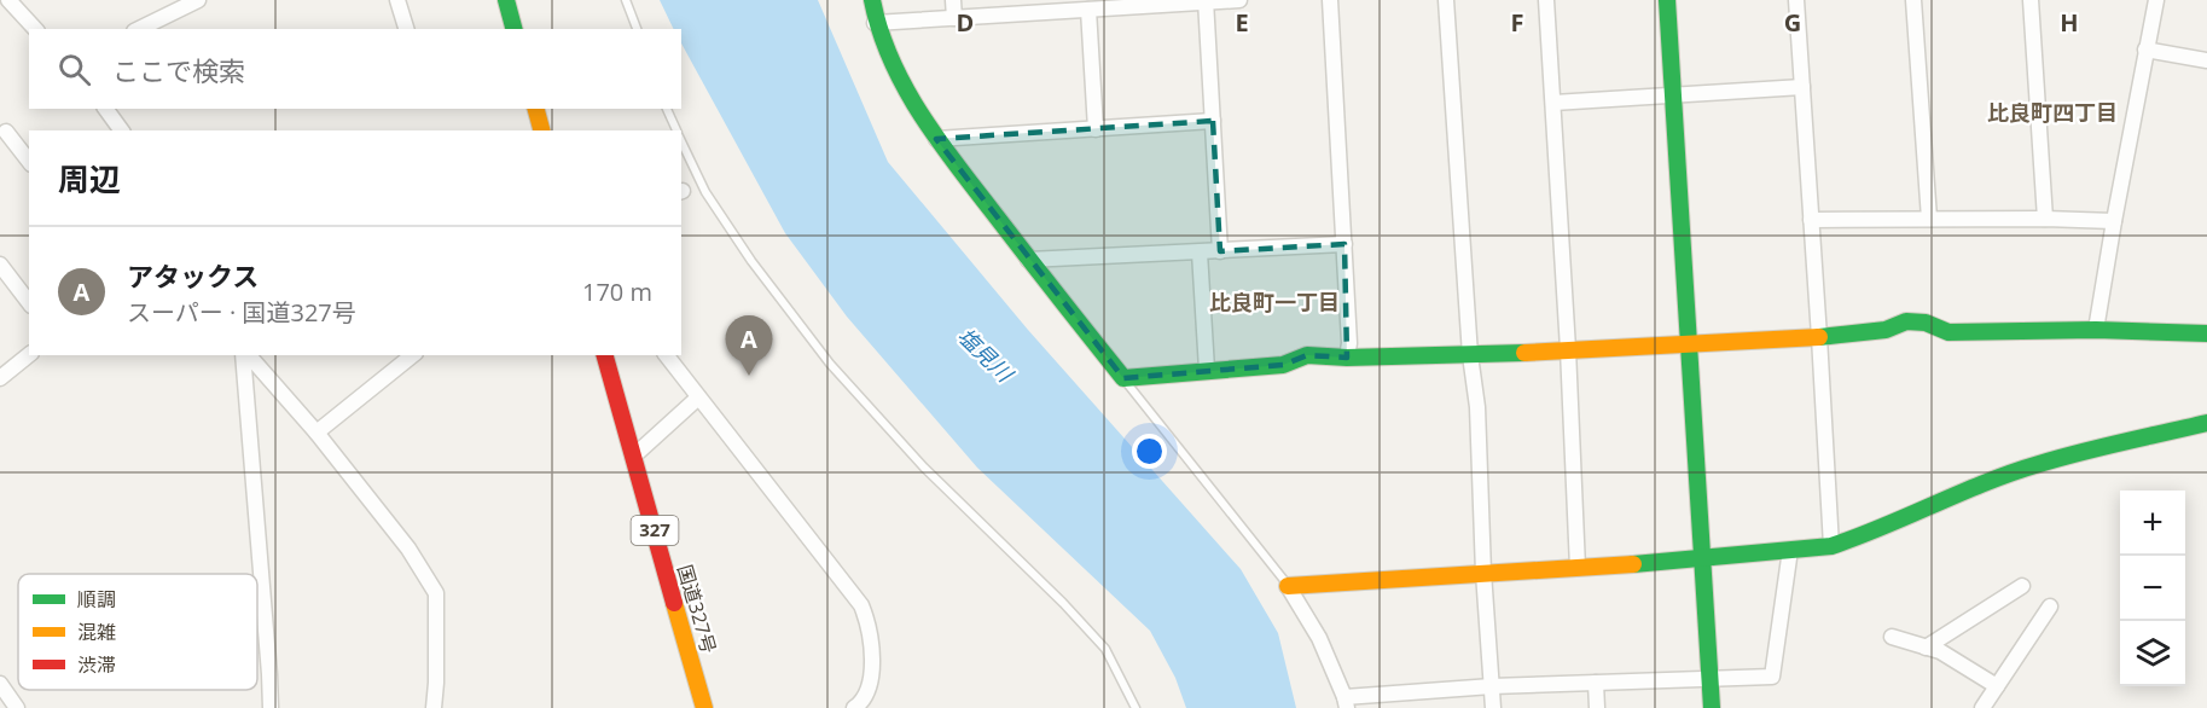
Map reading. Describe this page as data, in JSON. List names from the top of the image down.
{
  "streets": {
    "main road": ["327", "国道327号"]
  },
  "districts": ["比良町四丁目", "比良町一丁目"],
  "water": ["塩見川"],
  "legend": ["順調", "混雑", "渋滞"],
  "page": {
    "search": "ここで検索",
    "heading": "周辺",
    "list": [
      {
        "mark": "A",
        "name": "アタックス",
        "note": "スーパー · 国道327号",
        "value": "170 m"
      }
    ],
    "pins": "A",
    "map_buttons": ["+", "−"]
  },
  "grid": {
    "columns": [
      "D",
      "E",
      "F",
      "G",
      "H"
    ]
  }
}
